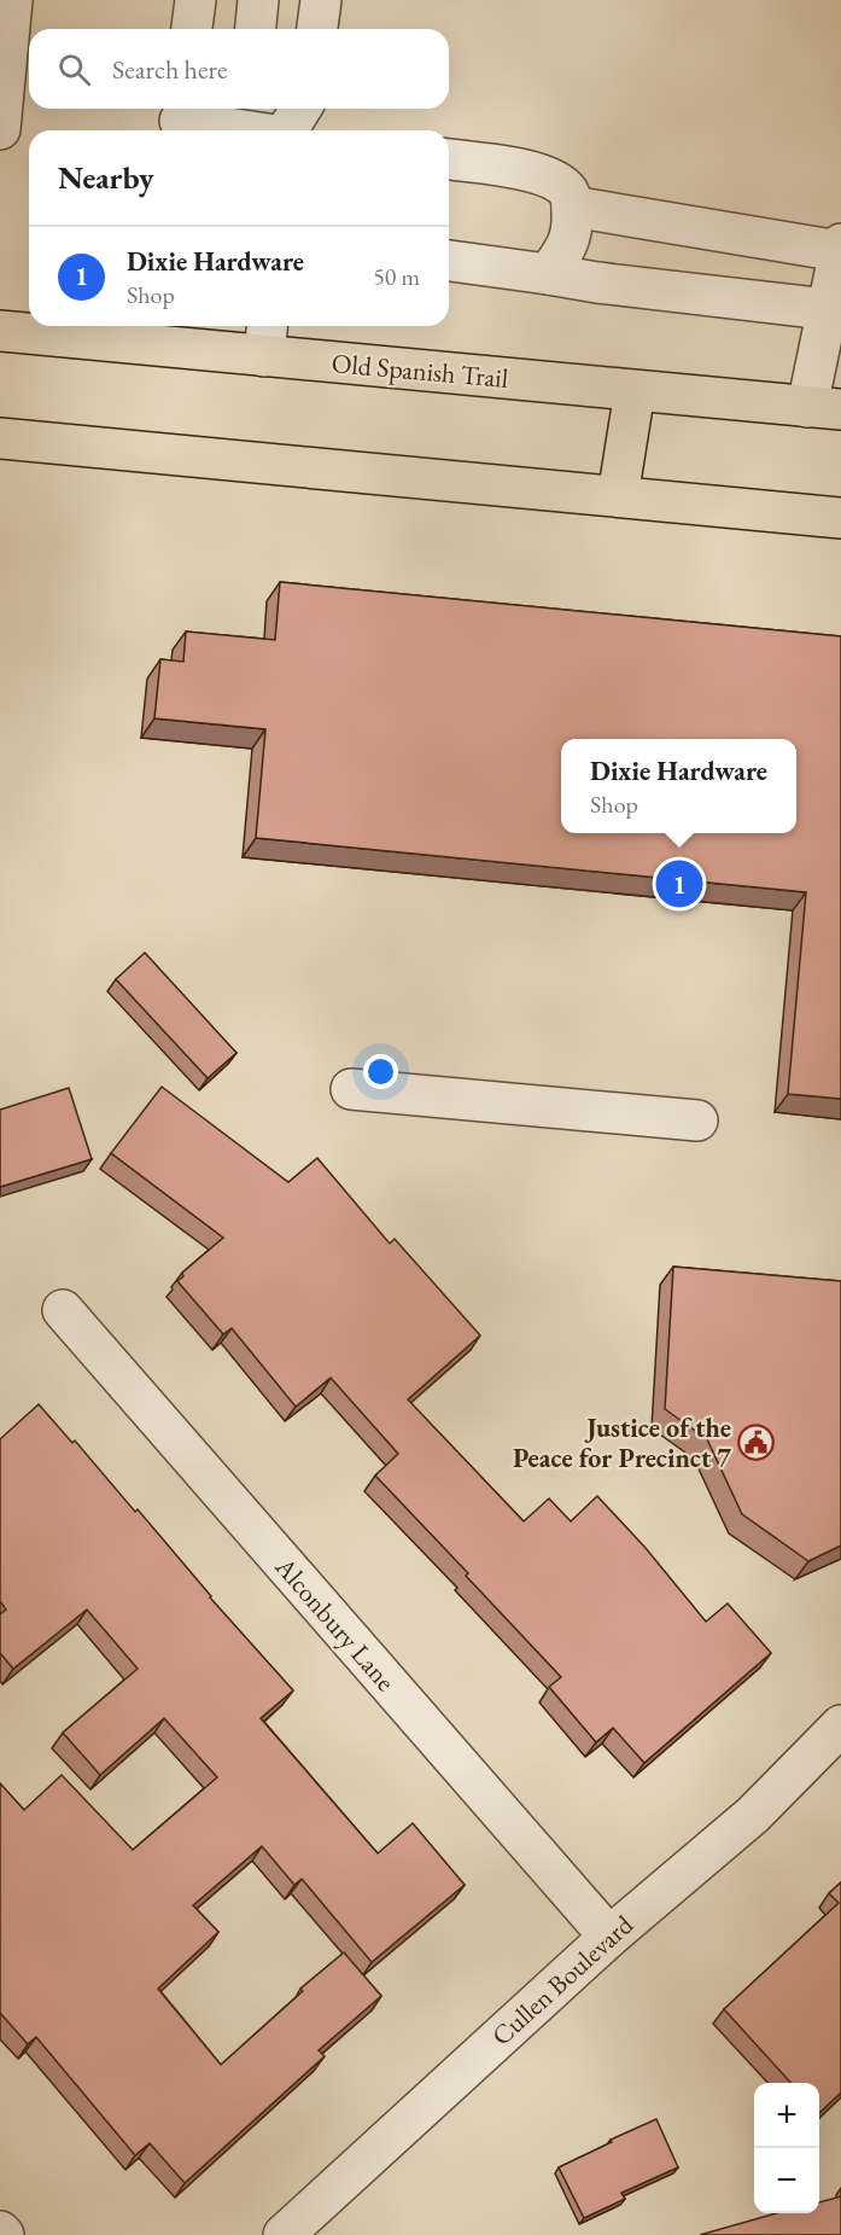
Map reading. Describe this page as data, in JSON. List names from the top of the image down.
{
  "streets": {
    "main road": ["Old Spanish Trail"],
    "street": ["Alconbury Lane", "Cullen Boulevard"]
  },
  "crossings": [
    ["Alconbury Lane", "Cullen Boulevard"]
  ],
  "places": {
    "public building": ["Justice of the Peace for Precinct 7"]
  },
  "page": {
    "search": "Search here",
    "heading": "Nearby",
    "list": [
      {
        "mark": "1",
        "name": "Dixie Hardware",
        "note": "Shop",
        "value": "50 m"
      }
    ],
    "popup": ["Dixie Hardware", "Shop"],
    "pins": "1",
    "map_buttons": ["+", "−"]
  }
}
